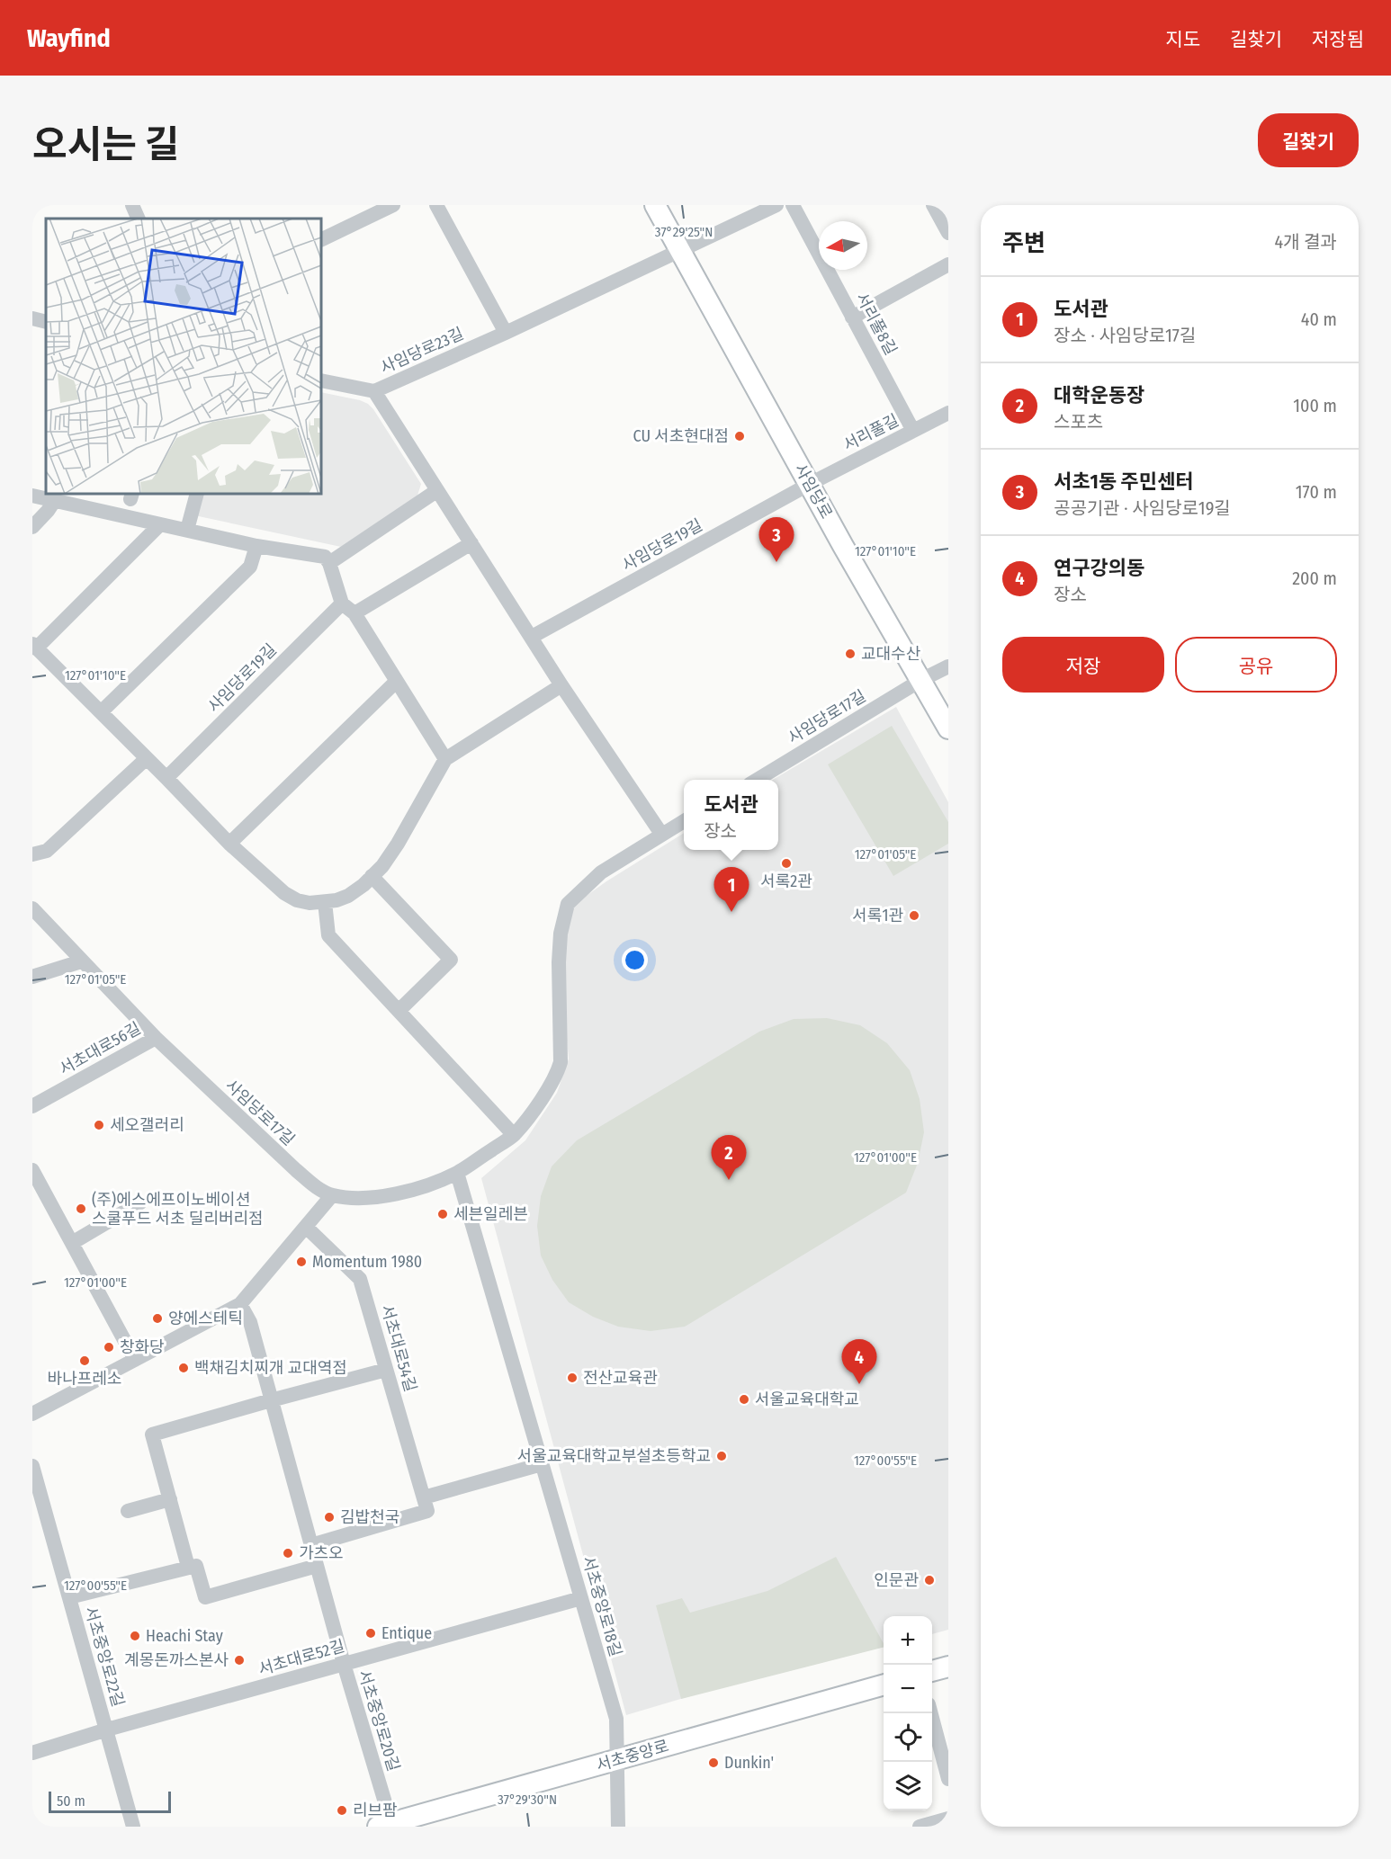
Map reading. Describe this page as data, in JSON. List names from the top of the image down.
{
  "streets": {
    "main road": ["사임당로", "서초중앙로"],
    "street": [
      "서리풀8길",
      "사임당로23길",
      "서리풀길",
      "사임당로19길",
      "사임당로17길",
      "서초대로56길",
      "서초대로54길",
      "서초중앙로18길",
      "서초중앙로22길",
      "서초대로52길",
      "서초중앙로20길"
    ]
  },
  "crossings": [
    ["서리풀8길", "서리풀길"],
    ["사임당로23길", "사임당로"],
    ["서리풀길", "사임당로"],
    ["서리풀길", "사임당로19길"],
    ["사임당로", "사임당로19길"],
    ["사임당로", "사임당로17길"],
    ["사임당로17길", "서초대로56길"],
    ["사임당로17길", "서초중앙로18길"],
    ["서초중앙로18길", "서초대로52길"],
    ["서초중앙로18길", "서초중앙로"],
    ["서초중앙로22길", "서초대로52길"],
    ["서초대로52길", "서초중앙로20길"],
    ["서초중앙로20길", "서초중앙로"]
  ],
  "places": [
    "CU 서초현대점",
    "교대수산",
    "서록2관",
    "서록1관",
    "세오갤러리",
    "(주)에스에프이노베이션 스쿨푸드 서초 딜리버리점",
    "세븐일레븐",
    "Momentum 1980",
    "양에스테틱",
    "창화당",
    "바나프레소",
    "백채김치찌개 교대역점",
    "전산교육관",
    "서울교육대학교",
    "서울교육대학교부설초등학교",
    "김밥천국",
    "가츠오",
    "인문관",
    "Entique",
    "Heachi Stay",
    "계몽돈까스본사",
    "Dunkin'",
    "리브팜"
  ],
  "scale_bar": "50 m",
  "north": "left",
  "page": {
    "header": "Wayfind",
    "nav": ["지도", "길찾기", "저장됨"],
    "title": "오시는 길",
    "buttons": [
      "길찾기",
      ["저장", "공유"]
    ],
    "heading": ["주변", "4개 결과"],
    "list": [
      {
        "mark": "1",
        "name": "도서관",
        "note": "장소 · 사임당로17길",
        "value": "40 m"
      },
      {
        "mark": "2",
        "name": "대학운동장",
        "note": "스포츠",
        "value": "100 m"
      },
      {
        "mark": "3",
        "name": "서초1동 주민센터",
        "note": "공공기관 · 사임당로19길",
        "value": "170 m"
      },
      {
        "mark": "4",
        "name": "연구강의동",
        "note": "장소",
        "value": "200 m"
      }
    ],
    "pins": [
      "3",
      "1",
      "2",
      "4"
    ],
    "popup": ["도서관", "장소"],
    "map_buttons": ["+", "−"],
    "scale": "50 m"
  },
  "coordinates": [
    "37°29'25\"N",
    "127°01'10\"E",
    "127°01'05\"E",
    "127°01'00\"E",
    "127°00'55\"E",
    "37°29'30\"N"
  ]
}
